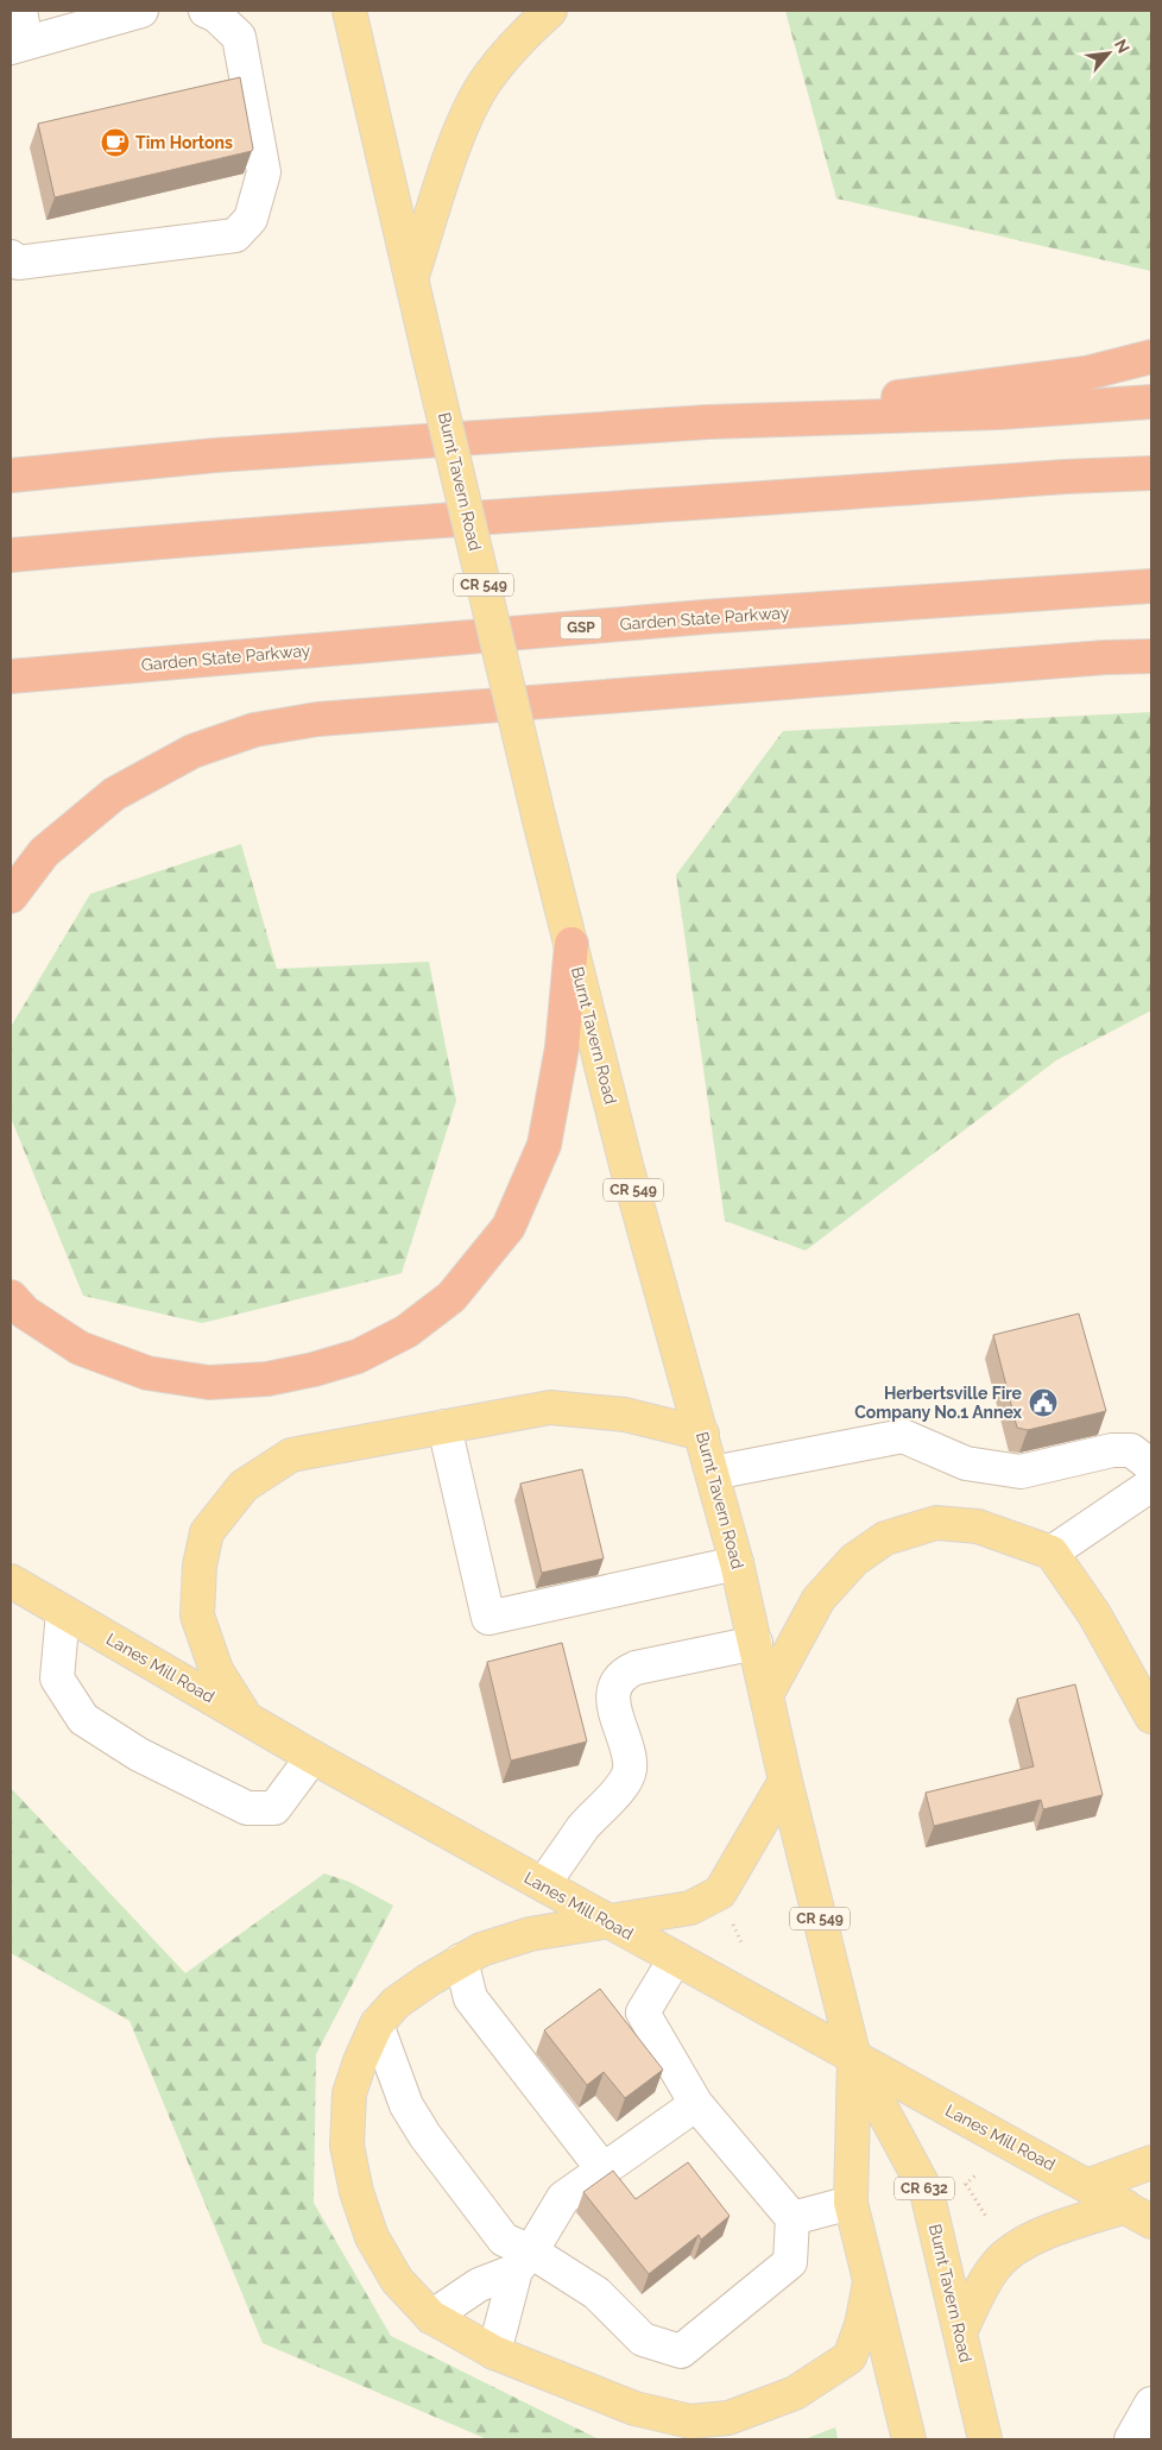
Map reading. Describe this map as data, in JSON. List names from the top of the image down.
{
  "streets": {
    "highway": ["Garden State Parkway", "GSP"],
    "main road": [
      "Burnt Tavern Road",
      "CR 549",
      "Lanes Mill Road",
      "CR 632"
    ]
  },
  "crossings": [
    ["Burnt Tavern Road", "CR 549"],
    ["Burnt Tavern Road", "Lanes Mill Road"],
    ["CR 549", "Lanes Mill Road"]
  ],
  "places": {
    "cafe": ["Tim Hortons"],
    "public building": ["Herbertsville Fire Company No.1 Annex"]
  },
  "north": "top right"
}
